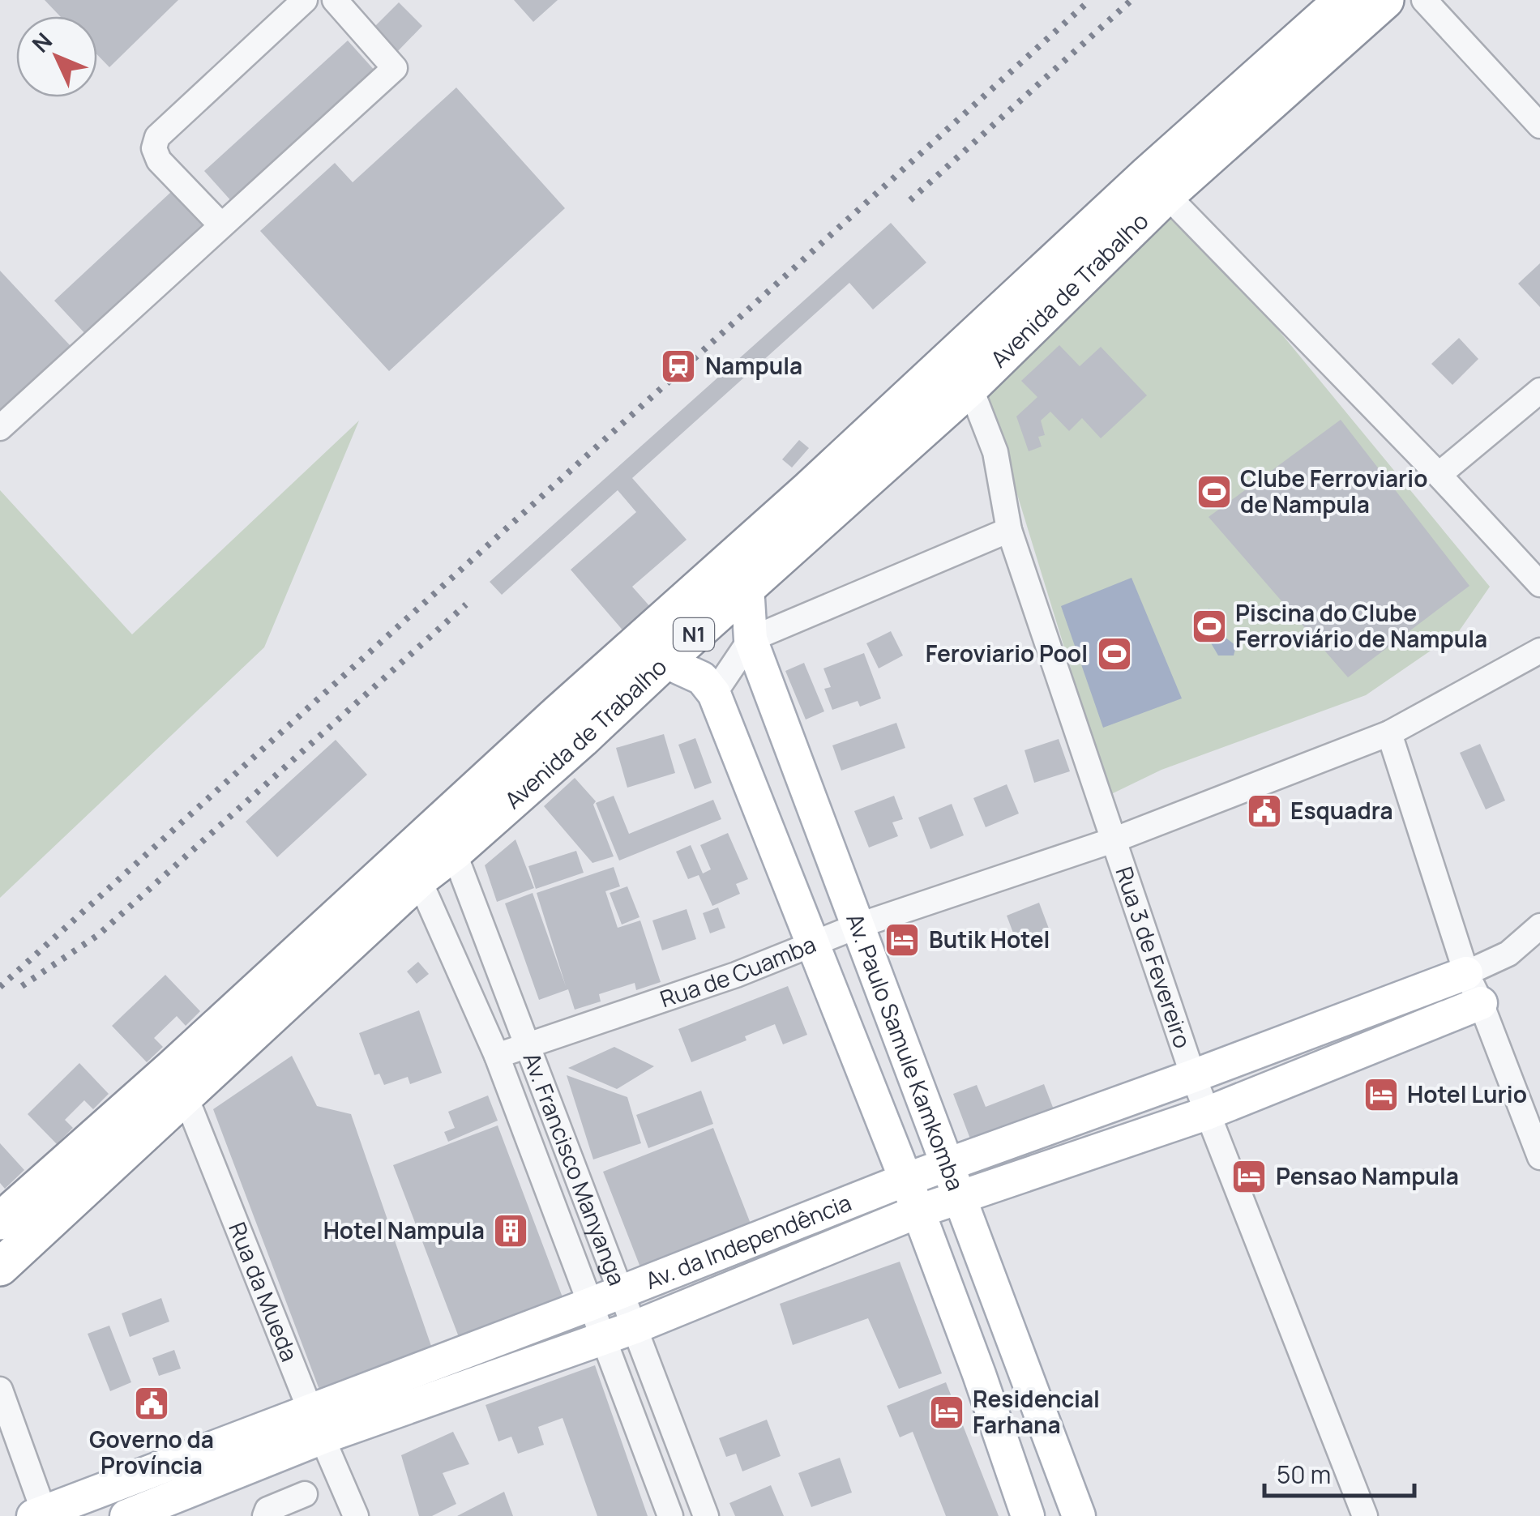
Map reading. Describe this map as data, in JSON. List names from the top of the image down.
{
  "streets": {
    "highway": ["Avenida de Trabalho", "N1"],
    "main road": ["Av. Paulo Samule Kamkomba", "Av. da Independência"],
    "street": [
      "Rua 3 de Fevereiro",
      "Rua de Cuamba",
      "Av. Francisco Manyanga",
      "Rua da Mueda"
    ]
  },
  "crossings": [
    ["Avenida de Trabalho", "Rua 3 de Fevereiro"],
    ["Avenida de Trabalho", "Av. Paulo Samule Kamkomba"],
    ["Avenida de Trabalho", "Av. Francisco Manyanga"],
    ["Avenida de Trabalho", "Rua da Mueda"],
    ["Rua 3 de Fevereiro", "Rua de Cuamba"],
    ["Rua 3 de Fevereiro", "Av. da Independência"],
    ["Rua de Cuamba", "Av. Paulo Samule Kamkomba"],
    ["Rua de Cuamba", "Av. Francisco Manyanga"],
    ["Av. Paulo Samule Kamkomba", "Av. da Independência"],
    ["Av. Francisco Manyanga", "Av. da Independência"],
    ["Av. da Independência", "Rua da Mueda"]
  ],
  "places": {
    "station": ["Nampula"],
    "sports": ["Clube Ferroviario de Nampula", "Piscina do Clube Ferroviário de Nampula", "Feroviario Pool"],
    "public building": ["Esquadra", "Governo da Província"],
    "hotel": [
      "Butik Hotel",
      "Hotel Lurio",
      "Pensao Nampula",
      "Residencial Farhana"
    ],
    "building": ["Hotel Nampula"]
  },
  "scale_bar": "50 m",
  "north": "top left"
}
